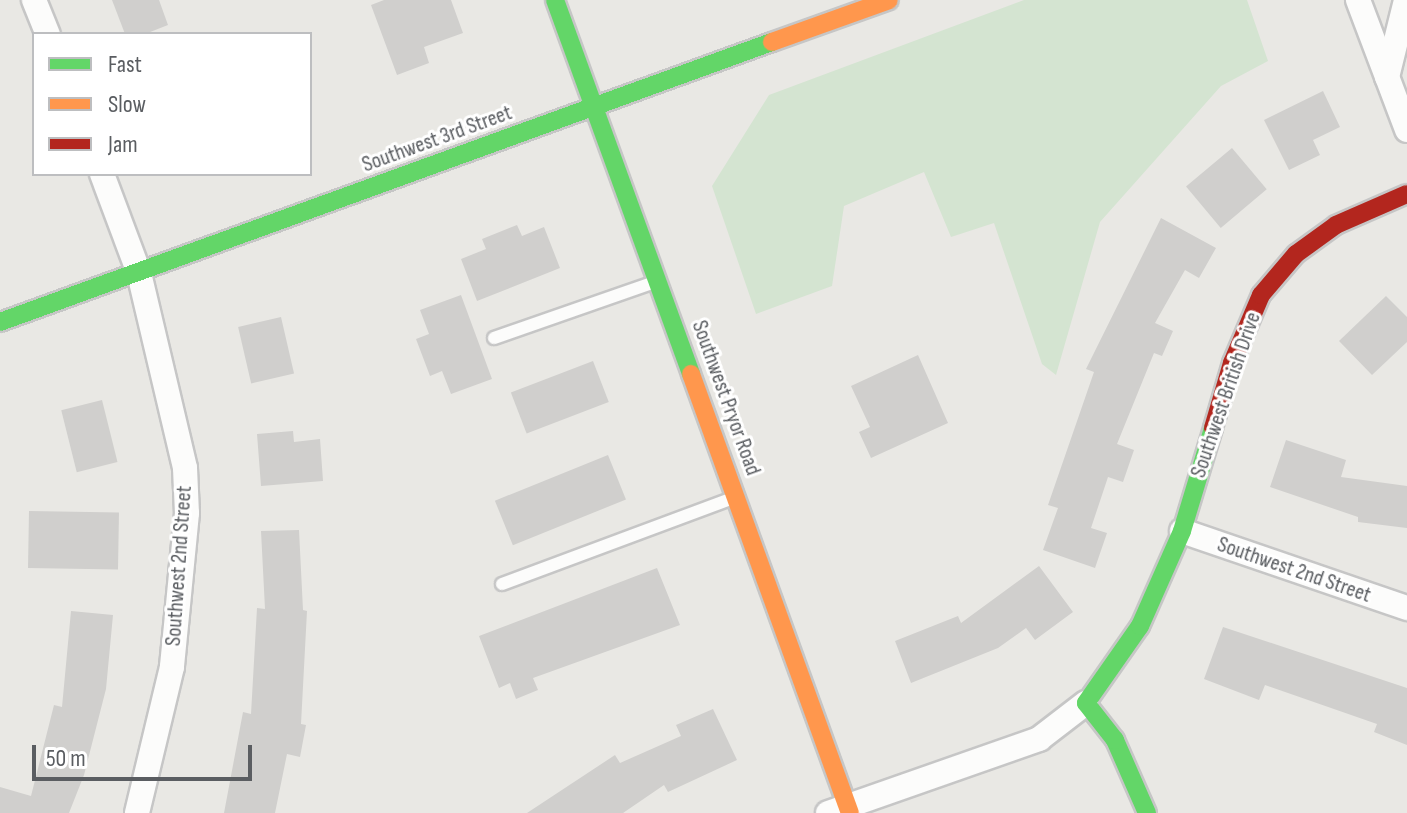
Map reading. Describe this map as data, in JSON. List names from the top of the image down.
{
  "streets": {
    "main road": ["Southwest 3rd Street", "Southwest British Drive", "Southwest Pryor Road"],
    "street": ["Southwest 2nd Street"]
  },
  "crossings": [
    ["Southwest 3rd Street", "Southwest Pryor Road"],
    ["Southwest 3rd Street", "Southwest 2nd Street"],
    ["Southwest British Drive", "Southwest 2nd Street"]
  ],
  "legend": ["Fast", "Slow", "Jam"],
  "scale_bar": "50 m"
}
